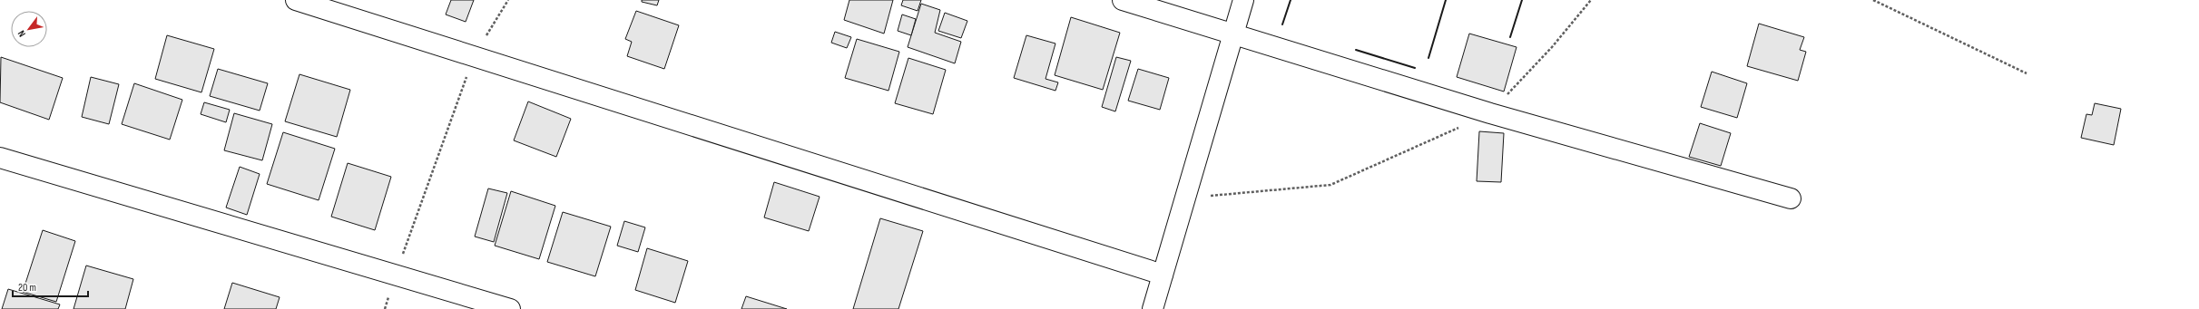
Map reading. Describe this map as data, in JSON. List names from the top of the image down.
{
  "scale_bar": "20 m",
  "north": "bottom left"
}
